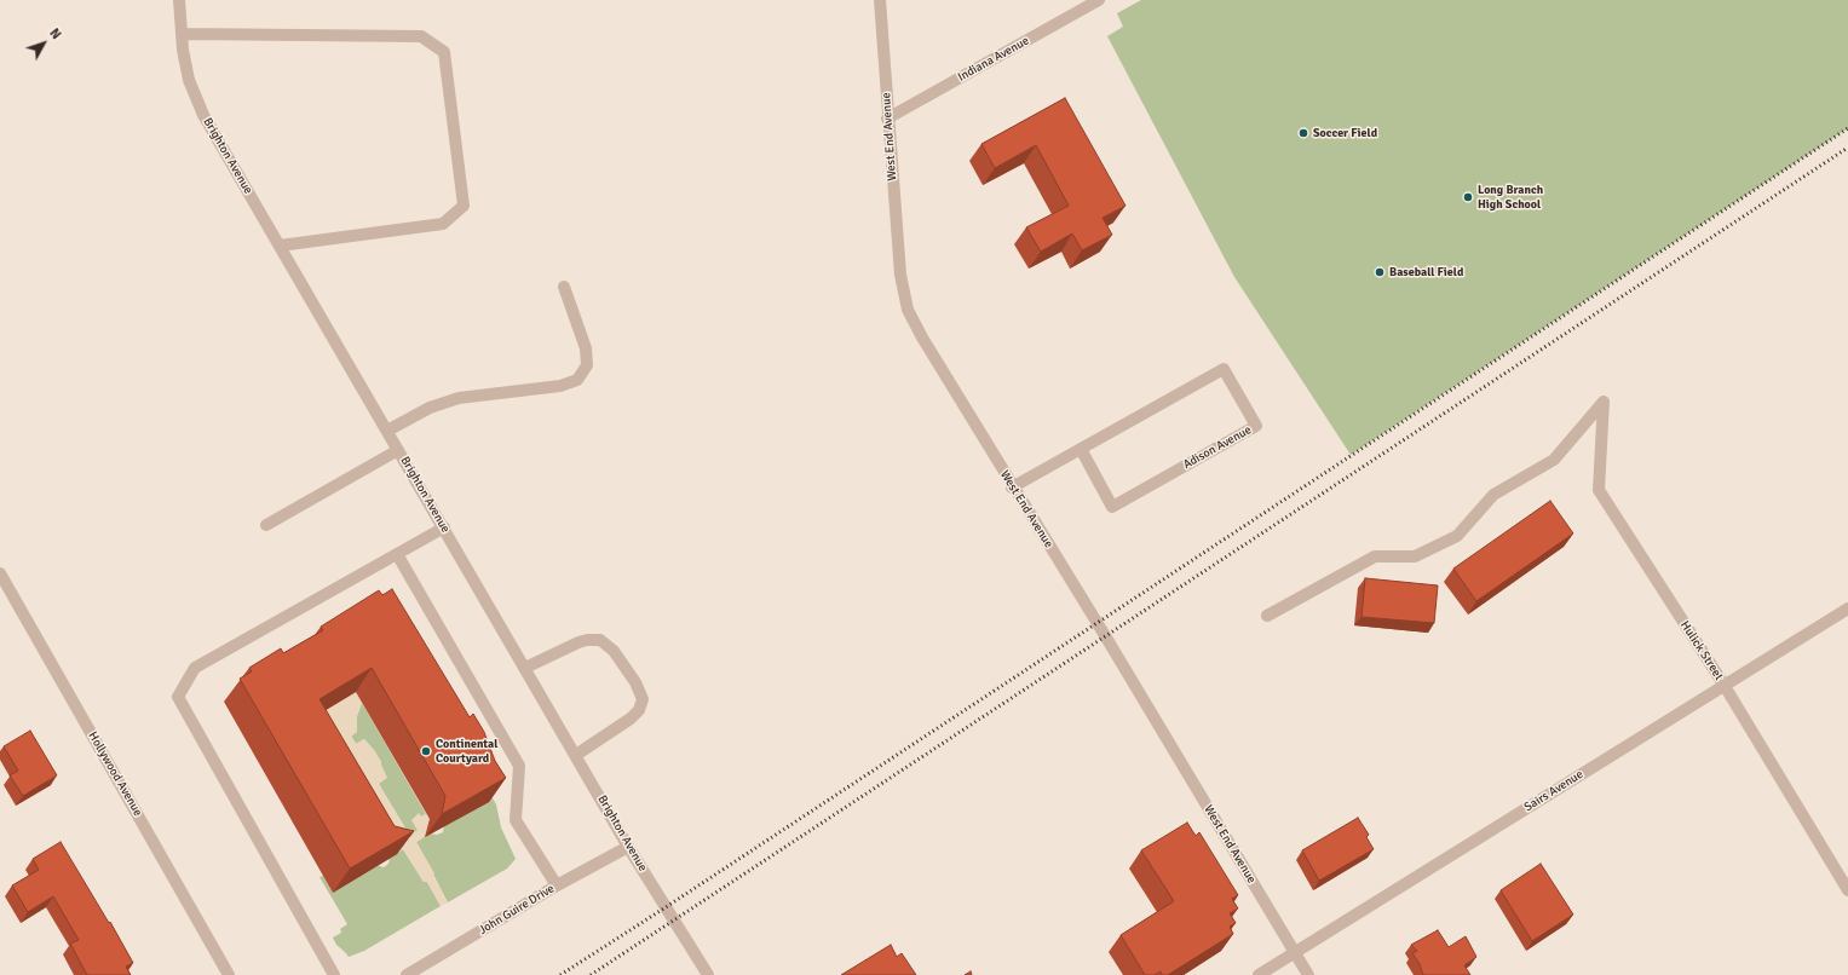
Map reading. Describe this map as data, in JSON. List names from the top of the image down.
{
  "streets": {
    "street": [
      "Indiana Avenue",
      "West End Avenue",
      "Brighton Avenue",
      "Adison Avenue",
      "Hulick Street",
      "Hollywood Avenue",
      "Sairs Avenue",
      "John Guire Drive"
    ]
  },
  "crossings": [
    ["Indiana Avenue", "West End Avenue"],
    ["West End Avenue", "Adison Avenue"],
    ["West End Avenue", "Sairs Avenue"],
    ["Brighton Avenue", "John Guire Drive"],
    ["Hulick Street", "Sairs Avenue"]
  ],
  "places": [
    "Soccer Field",
    "Long Branch High School",
    "Baseball Field",
    "Continental Courtyard"
  ],
  "north": "top right"
}
